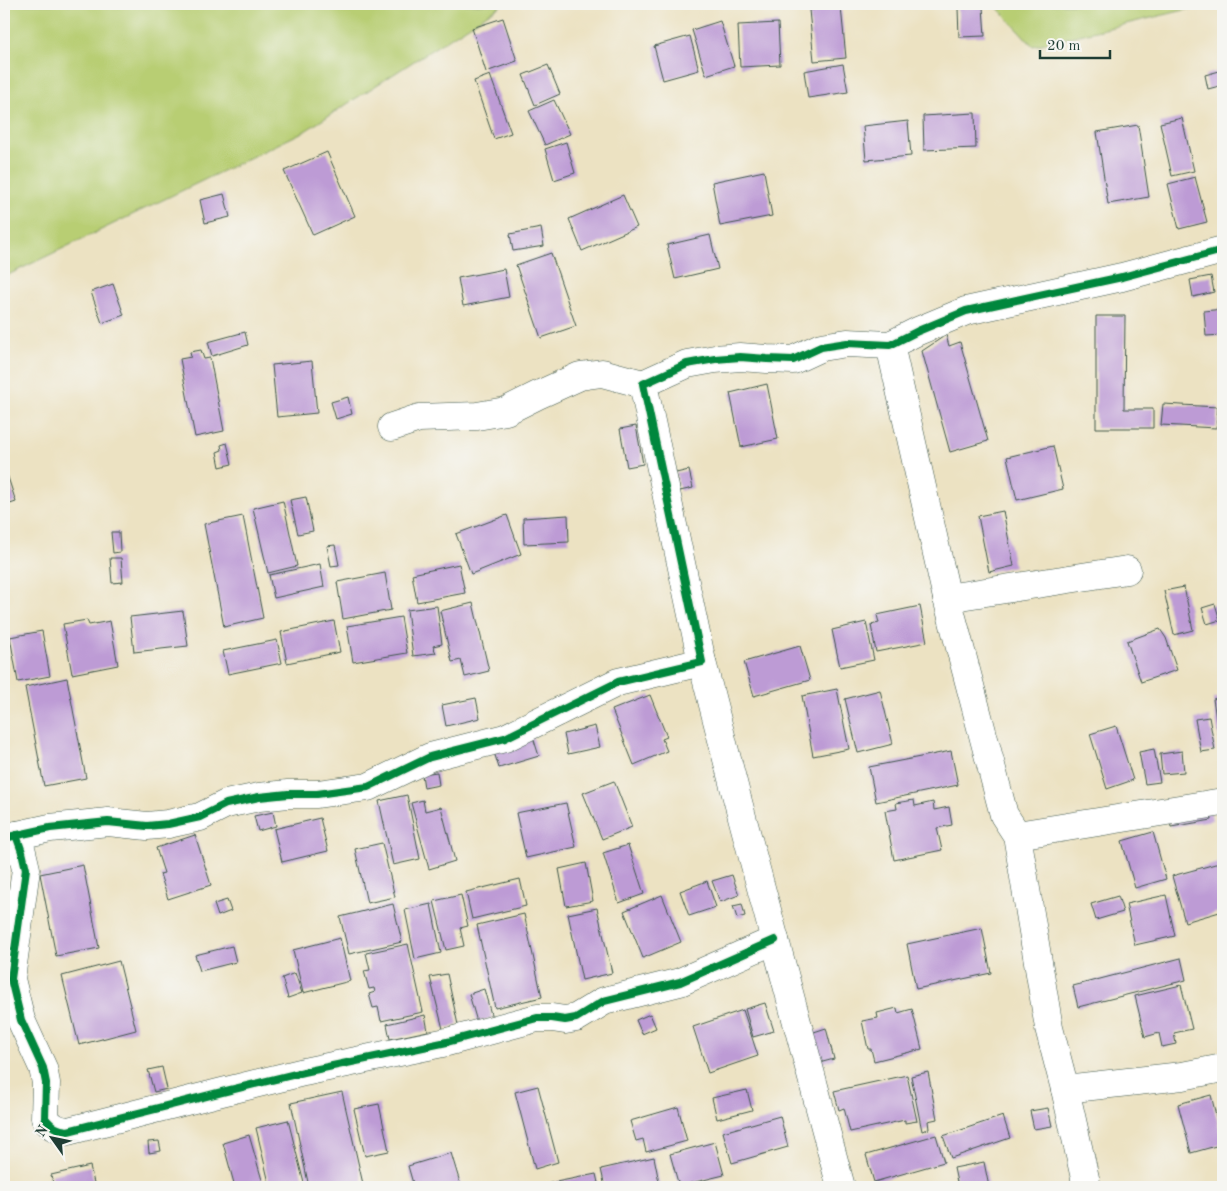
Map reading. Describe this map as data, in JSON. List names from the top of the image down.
{
  "scale_bar": "20 m",
  "north": "top left"
}
